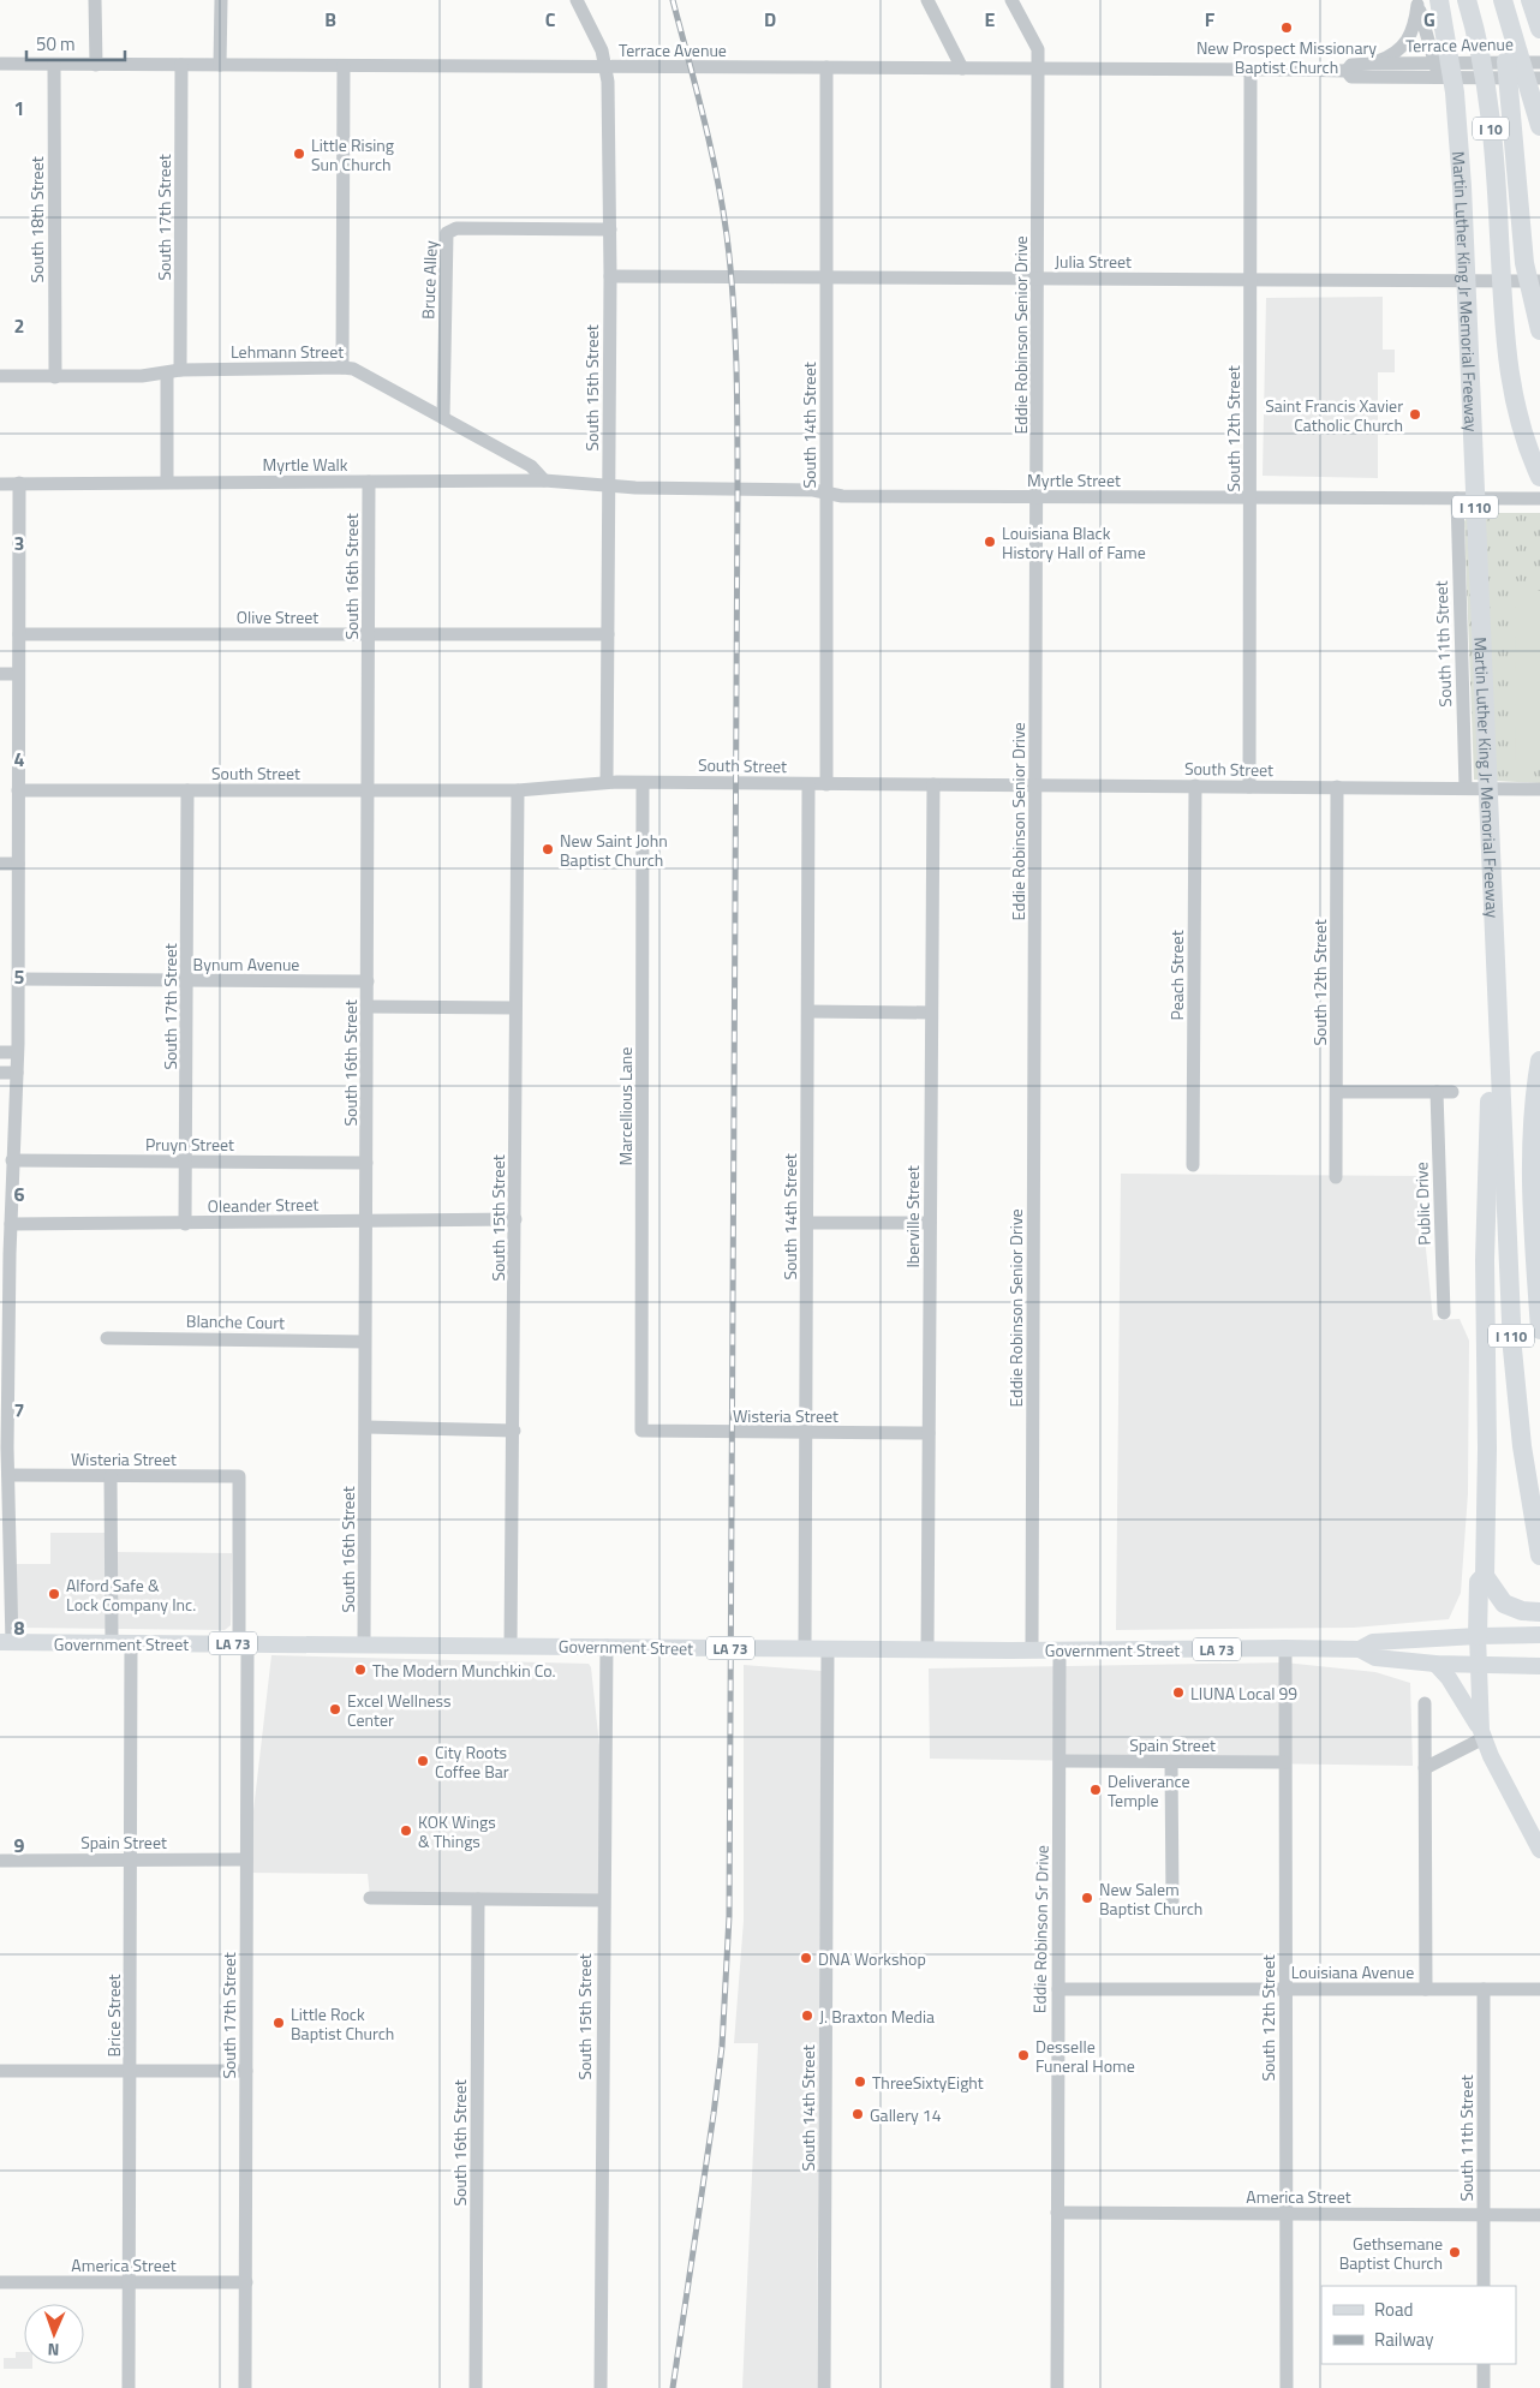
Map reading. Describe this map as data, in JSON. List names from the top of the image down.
{
  "streets": {
    "highway": ["I 10", "Martin Luther King Jr Memorial Freeway", "I 110"],
    "main road": ["Government Street", "LA 73"],
    "street": [
      "Terrace Avenue",
      "South 17th Street",
      "South 18th Street",
      "Julia Street",
      "Bruce Alley",
      "Eddie Robinson Senior Drive",
      "Lehmann Street",
      "South 15th Street",
      "South 14th Street",
      "South 12th Street",
      "Myrtle Walk",
      "Myrtle Street",
      "South 16th Street",
      "Olive Street",
      "South 11th Street",
      "South Street",
      "Bynum Avenue",
      "Peach Street",
      "Marcellious Lane",
      "Pruyn Street",
      "Public Drive",
      "Oleander Street",
      "Iberville Street",
      "Blanche Court",
      "Wisteria Street",
      "Spain Street",
      "Eddie Robinson Sr Drive",
      "Louisiana Avenue",
      "Brice Street",
      "America Street"
    ]
  },
  "crossings": [
    ["Terrace Avenue", "South 17th Street"],
    ["Terrace Avenue", "South 18th Street"],
    ["Terrace Avenue", "Eddie Robinson Senior Drive"],
    ["Terrace Avenue", "South 15th Street"],
    ["Terrace Avenue", "South 14th Street"],
    ["Terrace Avenue", "South 12th Street"],
    ["South 17th Street", "Lehmann Street"],
    ["South 17th Street", "Myrtle Walk"],
    ["South 17th Street", "South Street"],
    ["South 17th Street", "Bynum Avenue"],
    ["South 17th Street", "Pruyn Street"],
    ["South 17th Street", "Oleander Street"],
    ["South 17th Street", "Wisteria Street"],
    ["South 17th Street", "Government Street"],
    ["South 17th Street", "Spain Street"],
    ["South 17th Street", "America Street"],
    ["South 18th Street", "Lehmann Street"],
    ["Julia Street", "Eddie Robinson Senior Drive"],
    ["Julia Street", "South 15th Street"],
    ["Julia Street", "South 14th Street"],
    ["Julia Street", "South 12th Street"],
    ["Bruce Alley", "Lehmann Street"],
    ["Bruce Alley", "South 15th Street"],
    ["Martin Luther King Jr Memorial Freeway", "I 110"],
    ["Eddie Robinson Senior Drive", "Myrtle Street"],
    ["Eddie Robinson Senior Drive", "South Street"],
    ["Eddie Robinson Senior Drive", "Government Street"],
    ["Lehmann Street", "Myrtle Walk"],
    ["South 15th Street", "Myrtle Walk"],
    ["South 15th Street", "Myrtle Street"],
    ["South 15th Street", "Olive Street"],
    ["South 15th Street", "South Street"],
    ["South 15th Street", "Oleander Street"],
    ["South 15th Street", "Government Street"],
    ["South 14th Street", "Myrtle Street"],
    ["South 14th Street", "South Street"],
    ["South 14th Street", "Wisteria Street"],
    ["South 14th Street", "Government Street"],
    ["South 12th Street", "Myrtle Street"],
    ["South 12th Street", "South Street"],
    ["South 12th Street", "Government Street"],
    ["South 12th Street", "Spain Street"],
    ["South 12th Street", "Louisiana Avenue"],
    ["South 12th Street", "America Street"],
    ["Myrtle Walk", "Myrtle Street"],
    ["Myrtle Walk", "South 16th Street"],
    ["Myrtle Street", "South 11th Street"],
    ["South 16th Street", "Olive Street"],
    ["South 16th Street", "South Street"],
    ["South 16th Street", "Bynum Avenue"],
    ["South 16th Street", "Pruyn Street"],
    ["South 16th Street", "Oleander Street"],
    ["South 16th Street", "Blanche Court"],
    ["South 16th Street", "Government Street"],
    ["South 11th Street", "South Street"],
    ["South 11th Street", "Louisiana Avenue"],
    ["South 11th Street", "America Street"],
    ["South Street", "Peach Street"],
    ["South Street", "Marcellious Lane"],
    ["South Street", "Iberville Street"],
    ["Marcellious Lane", "Wisteria Street"],
    ["Iberville Street", "Wisteria Street"],
    ["Iberville Street", "Government Street"],
    ["Government Street", "Eddie Robinson Sr Drive"],
    ["Government Street", "Brice Street"],
    ["Spain Street", "Eddie Robinson Sr Drive"],
    ["Spain Street", "Brice Street"],
    ["Eddie Robinson Sr Drive", "Louisiana Avenue"],
    ["Eddie Robinson Sr Drive", "America Street"],
    ["Brice Street", "America Street"]
  ],
  "places": [
    "New Prospect Missionary Baptist Church",
    "Little Rising Sun Church",
    "Saint Francis Xavier Catholic Church",
    "Louisiana Black History Hall of Fame",
    "New Saint John Baptist Church",
    "Alford Safe & Lock Company Inc.",
    "The Modern Munchkin Co.",
    "LIUNA Local 99",
    "Excel Wellness Center",
    "City Roots Coffee Bar",
    "Deliverance Temple",
    "KOK Wings & Things",
    "New Salem Baptist Church",
    "DNA Workshop",
    "J. Braxton Media",
    "Little Rock Baptist Church",
    "Desselle Funeral Home",
    "ThreeSixtyEight",
    "Gallery 14",
    "Gethsemane Baptist Church"
  ],
  "legend": ["Road", "Railway"],
  "scale_bar": "50 m",
  "north": "bottom",
  "grid": {
    "columns": [
      "B",
      "C",
      "D",
      "E",
      "F",
      "G"
    ],
    "rows": [
      "1",
      "2",
      "3",
      "4",
      "5",
      "6",
      "7",
      "8",
      "9"
    ]
  }
}
